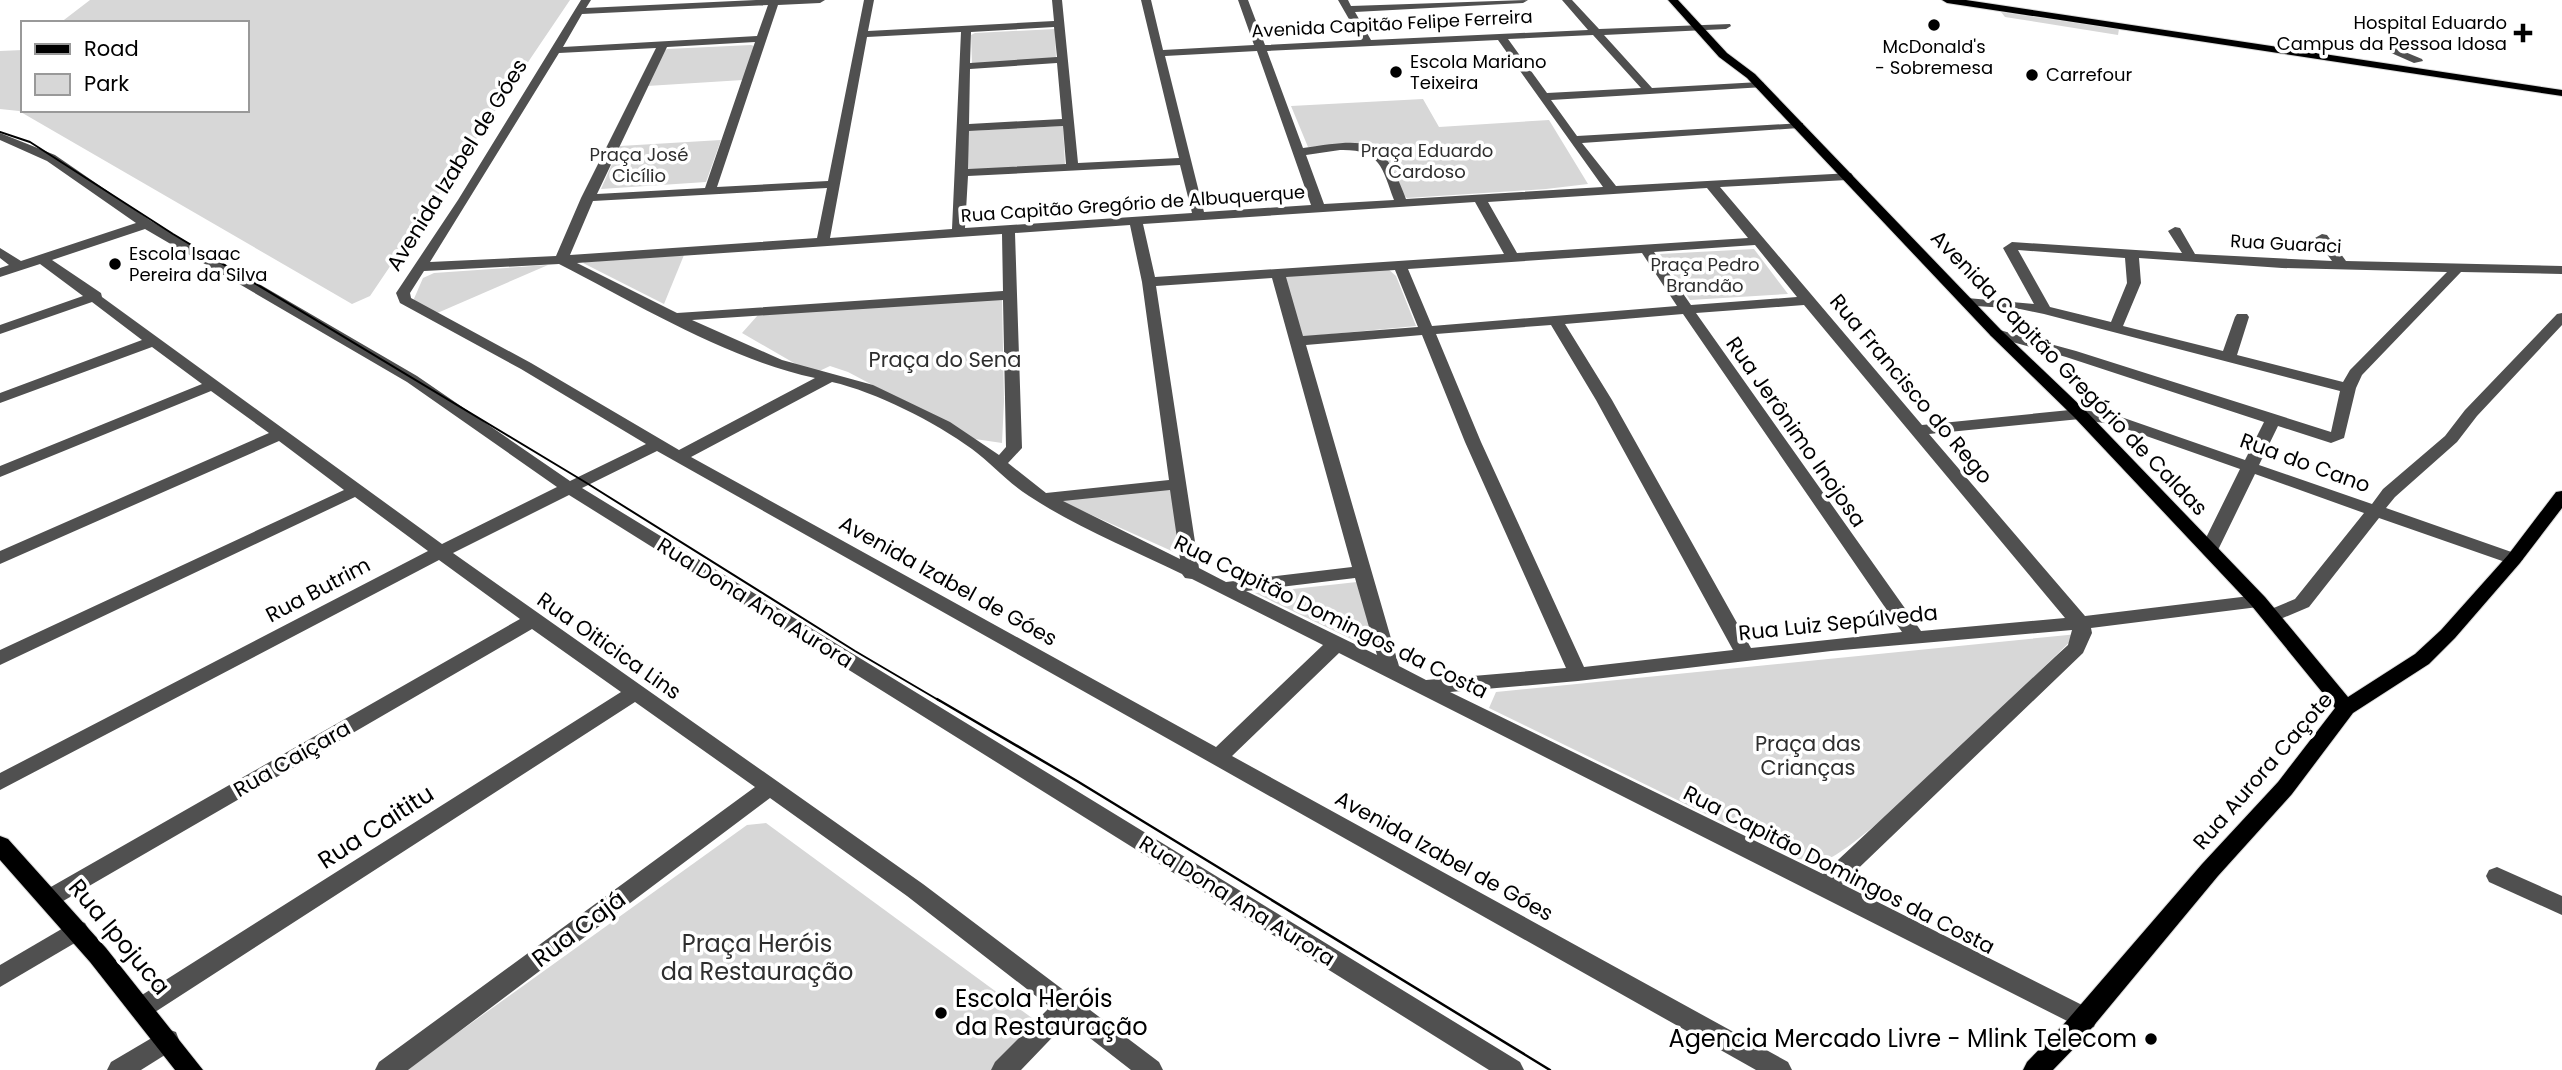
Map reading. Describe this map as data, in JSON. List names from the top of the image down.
{
  "streets": {
    "main road": ["Avenida Capitão Gregório de Caldas", "Rua Aurora Caçote", "Rua Ipojuca"],
    "street": [
      "Avenida Capitão Felipe Ferreira",
      "Avenida Izabel de Góes",
      "Rua Capitão Gregório de Albuquerque",
      "Rua Guaraci",
      "Rua Francisco do Rego",
      "Rua Jerônimo Inojosa",
      "Rua do Cano",
      "Rua Butrim",
      "Rua Dona Ana Aurora",
      "Rua Capitão Domingos da Costa",
      "Rua Luiz Sepúlveda",
      "Rua Oiticica Lins",
      "Rua Caiçara",
      "Rua Caititu",
      "Rua Cajá"
    ]
  },
  "crossings": [
    ["Avenida Capitão Felipe Ferreira", "Avenida Capitão Gregório de Caldas"],
    ["Avenida Izabel de Góes", "Rua Capitão Gregório de Albuquerque"],
    ["Avenida Izabel de Góes", "Rua Butrim"],
    ["Rua Capitão Gregório de Albuquerque", "Avenida Capitão Gregório de Caldas"],
    ["Rua Capitão Gregório de Albuquerque", "Rua Francisco do Rego"],
    ["Rua Capitão Gregório de Albuquerque", "Rua Capitão Domingos da Costa"],
    ["Avenida Capitão Gregório de Caldas", "Rua do Cano"],
    ["Avenida Capitão Gregório de Caldas", "Rua Luiz Sepúlveda"],
    ["Avenida Capitão Gregório de Caldas", "Rua Aurora Caçote"],
    ["Rua Francisco do Rego", "Rua do Cano"],
    ["Rua Francisco do Rego", "Rua Luiz Sepúlveda"],
    ["Rua Jerônimo Inojosa", "Rua Luiz Sepúlveda"],
    ["Rua do Cano", "Rua Aurora Caçote"],
    ["Rua Butrim", "Rua Dona Ana Aurora"],
    ["Rua Butrim", "Rua Oiticica Lins"],
    ["Rua Capitão Domingos da Costa", "Rua Luiz Sepúlveda"],
    ["Rua Capitão Domingos da Costa", "Rua Aurora Caçote"],
    ["Rua Oiticica Lins", "Rua Caiçara"],
    ["Rua Oiticica Lins", "Rua Caititu"],
    ["Rua Oiticica Lins", "Rua Cajá"],
    ["Rua Caiçara", "Rua Ipojuca"],
    ["Rua Caititu", "Rua Ipojuca"]
  ],
  "parks": [
    "Praça Eduardo Cardoso",
    "Praça José Cicílio",
    "Praça Pedro Brandão",
    "Praça do Sena",
    "Praça das Crianças",
    "Praça Heróis da Restauração"
  ],
  "places": {
    "other": [
      "McDonald's - Sobremesa",
      "Escola Mariano Teixeira",
      "Carrefour",
      "Escola Isaac Pereira da Silva",
      "Escola Heróis da Restauração",
      "Agencia Mercado Livre - Mlink Telecom"
    ],
    "health": ["Hospital Eduardo Campus da Pessoa Idosa"]
  },
  "legend": ["Road", "Park"]
}
